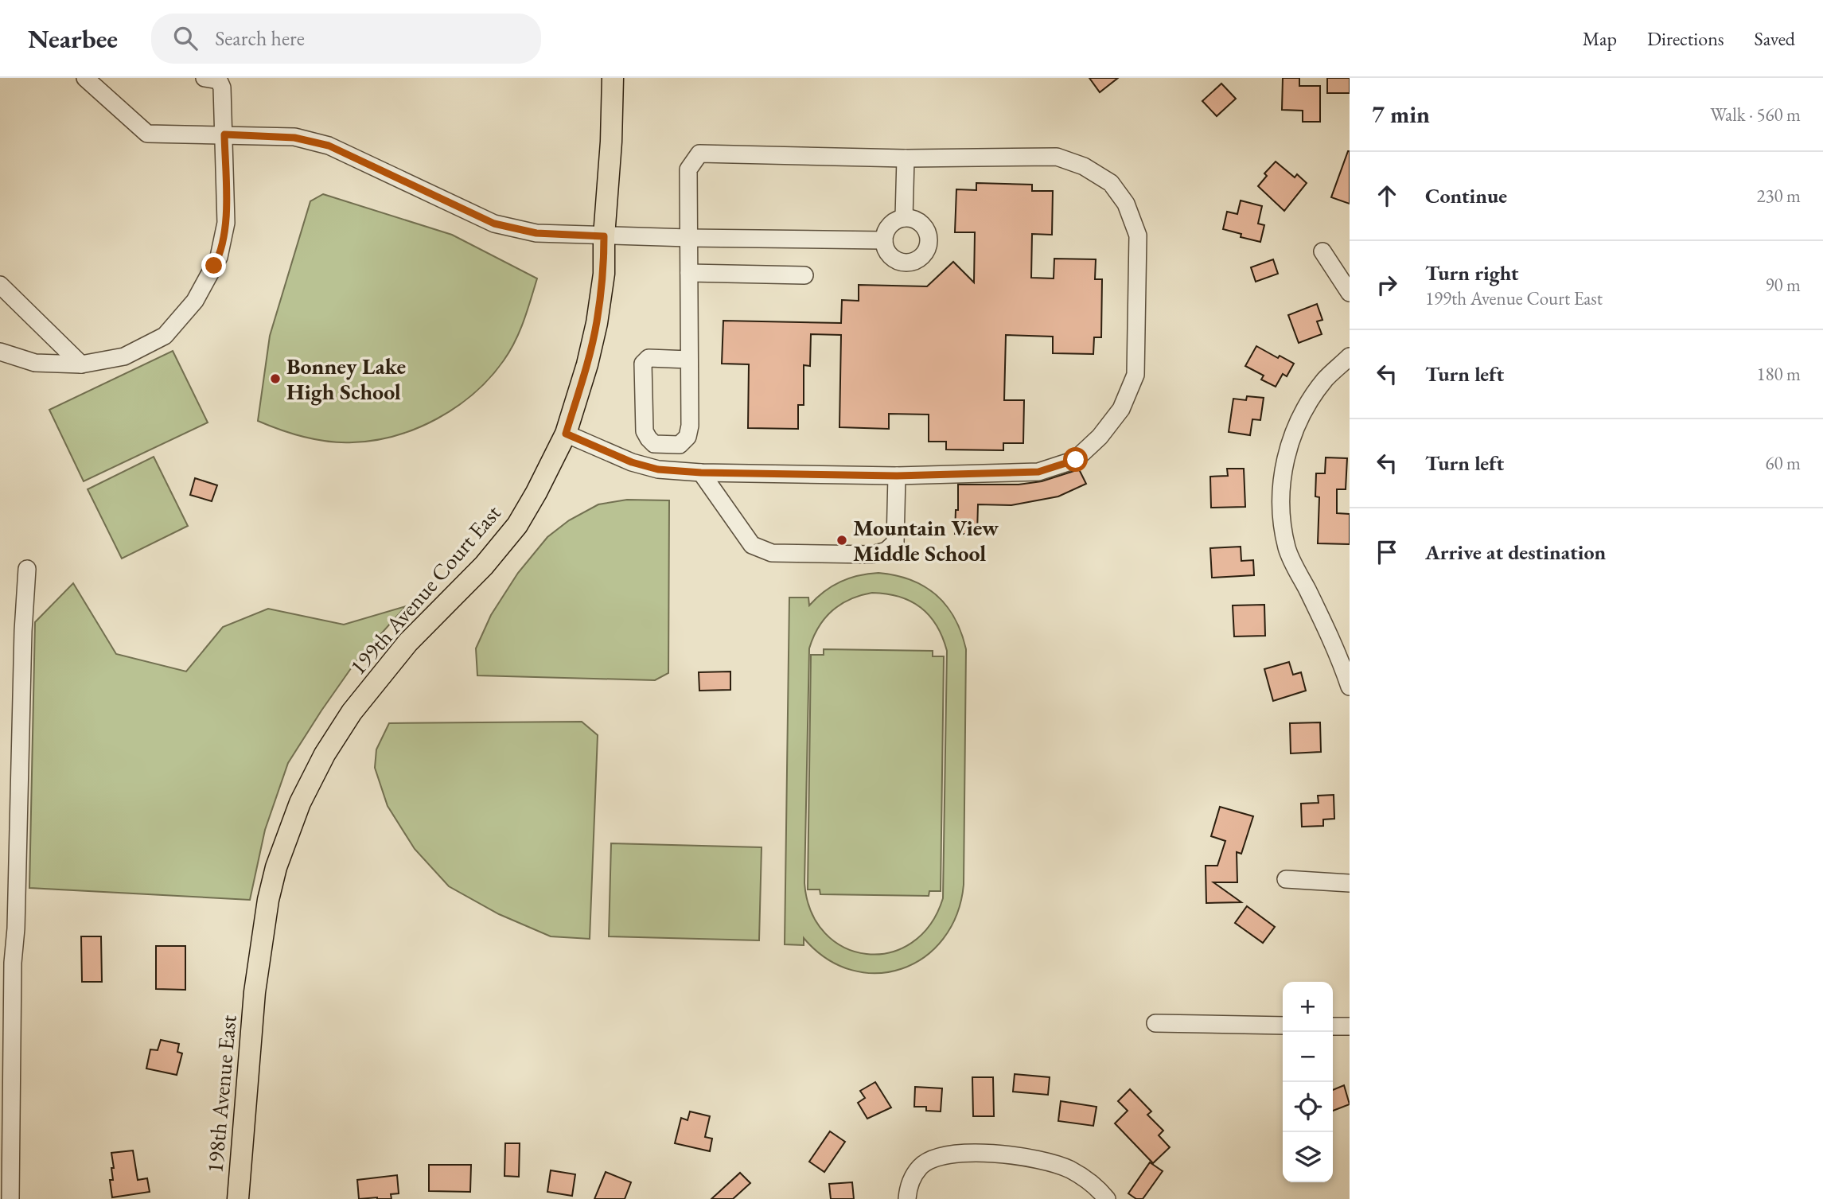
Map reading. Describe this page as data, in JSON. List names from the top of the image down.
{
  "streets": {
    "main road": ["199th Avenue Court East", "198th Avenue East"]
  },
  "crossings": [
    ["199th Avenue Court East", "198th Avenue East"]
  ],
  "places": ["Bonney Lake High School", "Mountain View Middle School"],
  "page": {
    "header": "Nearbee",
    "search": "Search here",
    "nav": ["Map", "Directions", "Saved"],
    "heading": ["7 min", "Walk · 560 m"],
    "list": [
      ["Continue", "230 m"],
      ["Turn right", "199th Avenue Court East", "90 m"],
      ["Turn left", "180 m"],
      ["Turn left", "60 m"],
      "Arrive at destination"
    ],
    "map_buttons": ["+", "−"]
  }
}
